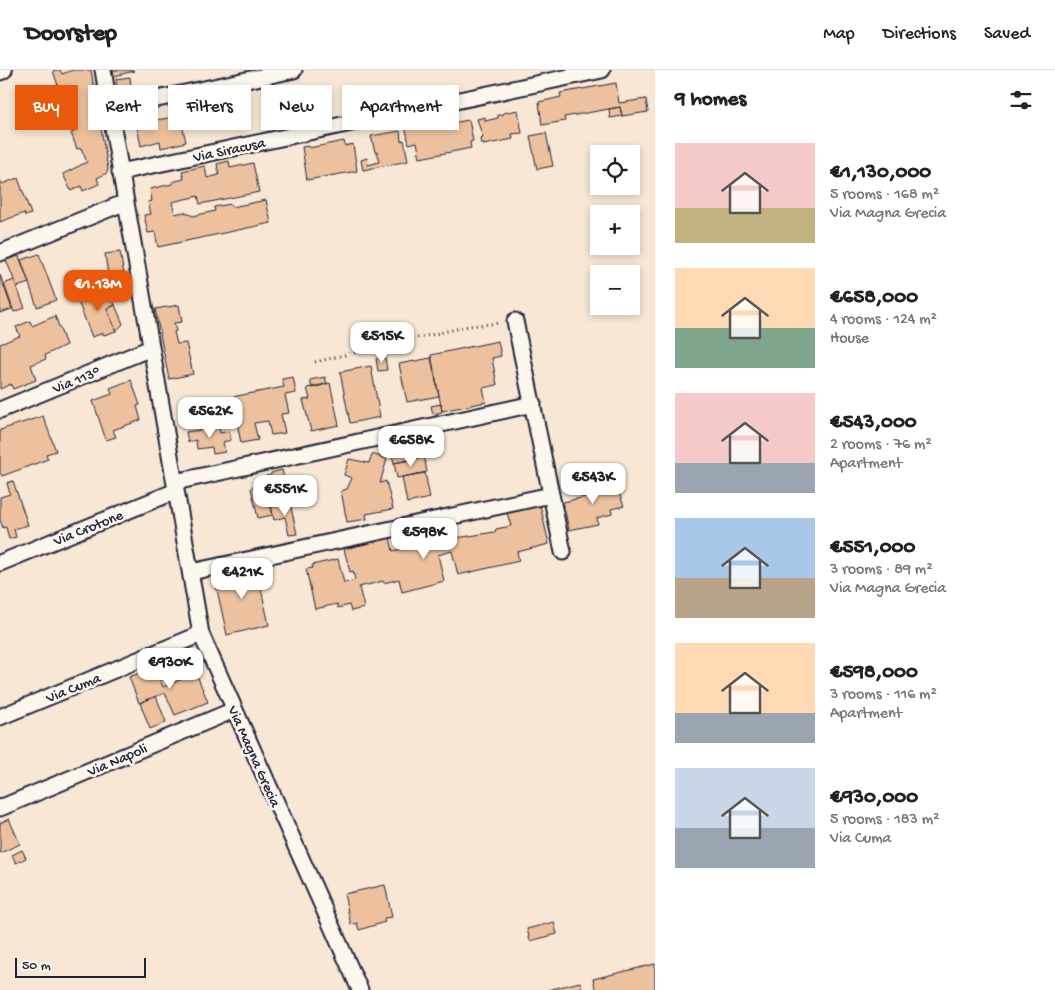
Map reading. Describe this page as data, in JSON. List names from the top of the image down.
{
  "streets": {
    "street": [
      "Via Siracusa",
      "Via 113°",
      "Via Crotone",
      "Via Cuma",
      "Via Magna Grecia",
      "Via Napoli"
    ]
  },
  "crossings": [
    ["Via Siracusa", "Via Magna Grecia"],
    ["Via 113°", "Via Magna Grecia"],
    ["Via Crotone", "Via Magna Grecia"],
    ["Via Cuma", "Via Magna Grecia"],
    ["Via Magna Grecia", "Via Napoli"]
  ],
  "scale_bar": "50 m",
  "page": {
    "header": "Doorstep",
    "nav": ["Map", "Directions", "Saved"],
    "heading": "9 homes",
    "chip": [
      "Buy",
      "Rent",
      "Filters",
      "New",
      "Apartment"
    ],
    "list": [
      {
        "name": "€1,130,000",
        "note": "5 rooms · 168 m² · Via Magna Grecia"
      },
      {
        "name": "€658,000",
        "note": "4 rooms · 124 m² · House"
      },
      {
        "name": "€543,000",
        "note": "2 rooms · 76 m² · Apartment"
      },
      {
        "name": "€551,000",
        "note": "3 rooms · 89 m² · Via Magna Grecia"
      },
      {
        "name": "€598,000",
        "note": "3 rooms · 116 m² · Apartment"
      },
      {
        "name": "€930,000",
        "note": "5 rooms · 183 m² · Via Cuma"
      }
    ],
    "map_buttons": ["+", "−"],
    "price": [
      "€1.13M",
      "€515K",
      "€562K",
      "€658K",
      "€543K",
      "€551K",
      "€598K",
      "€421K",
      "€930K"
    ],
    "scale": "50 m"
  }
}
